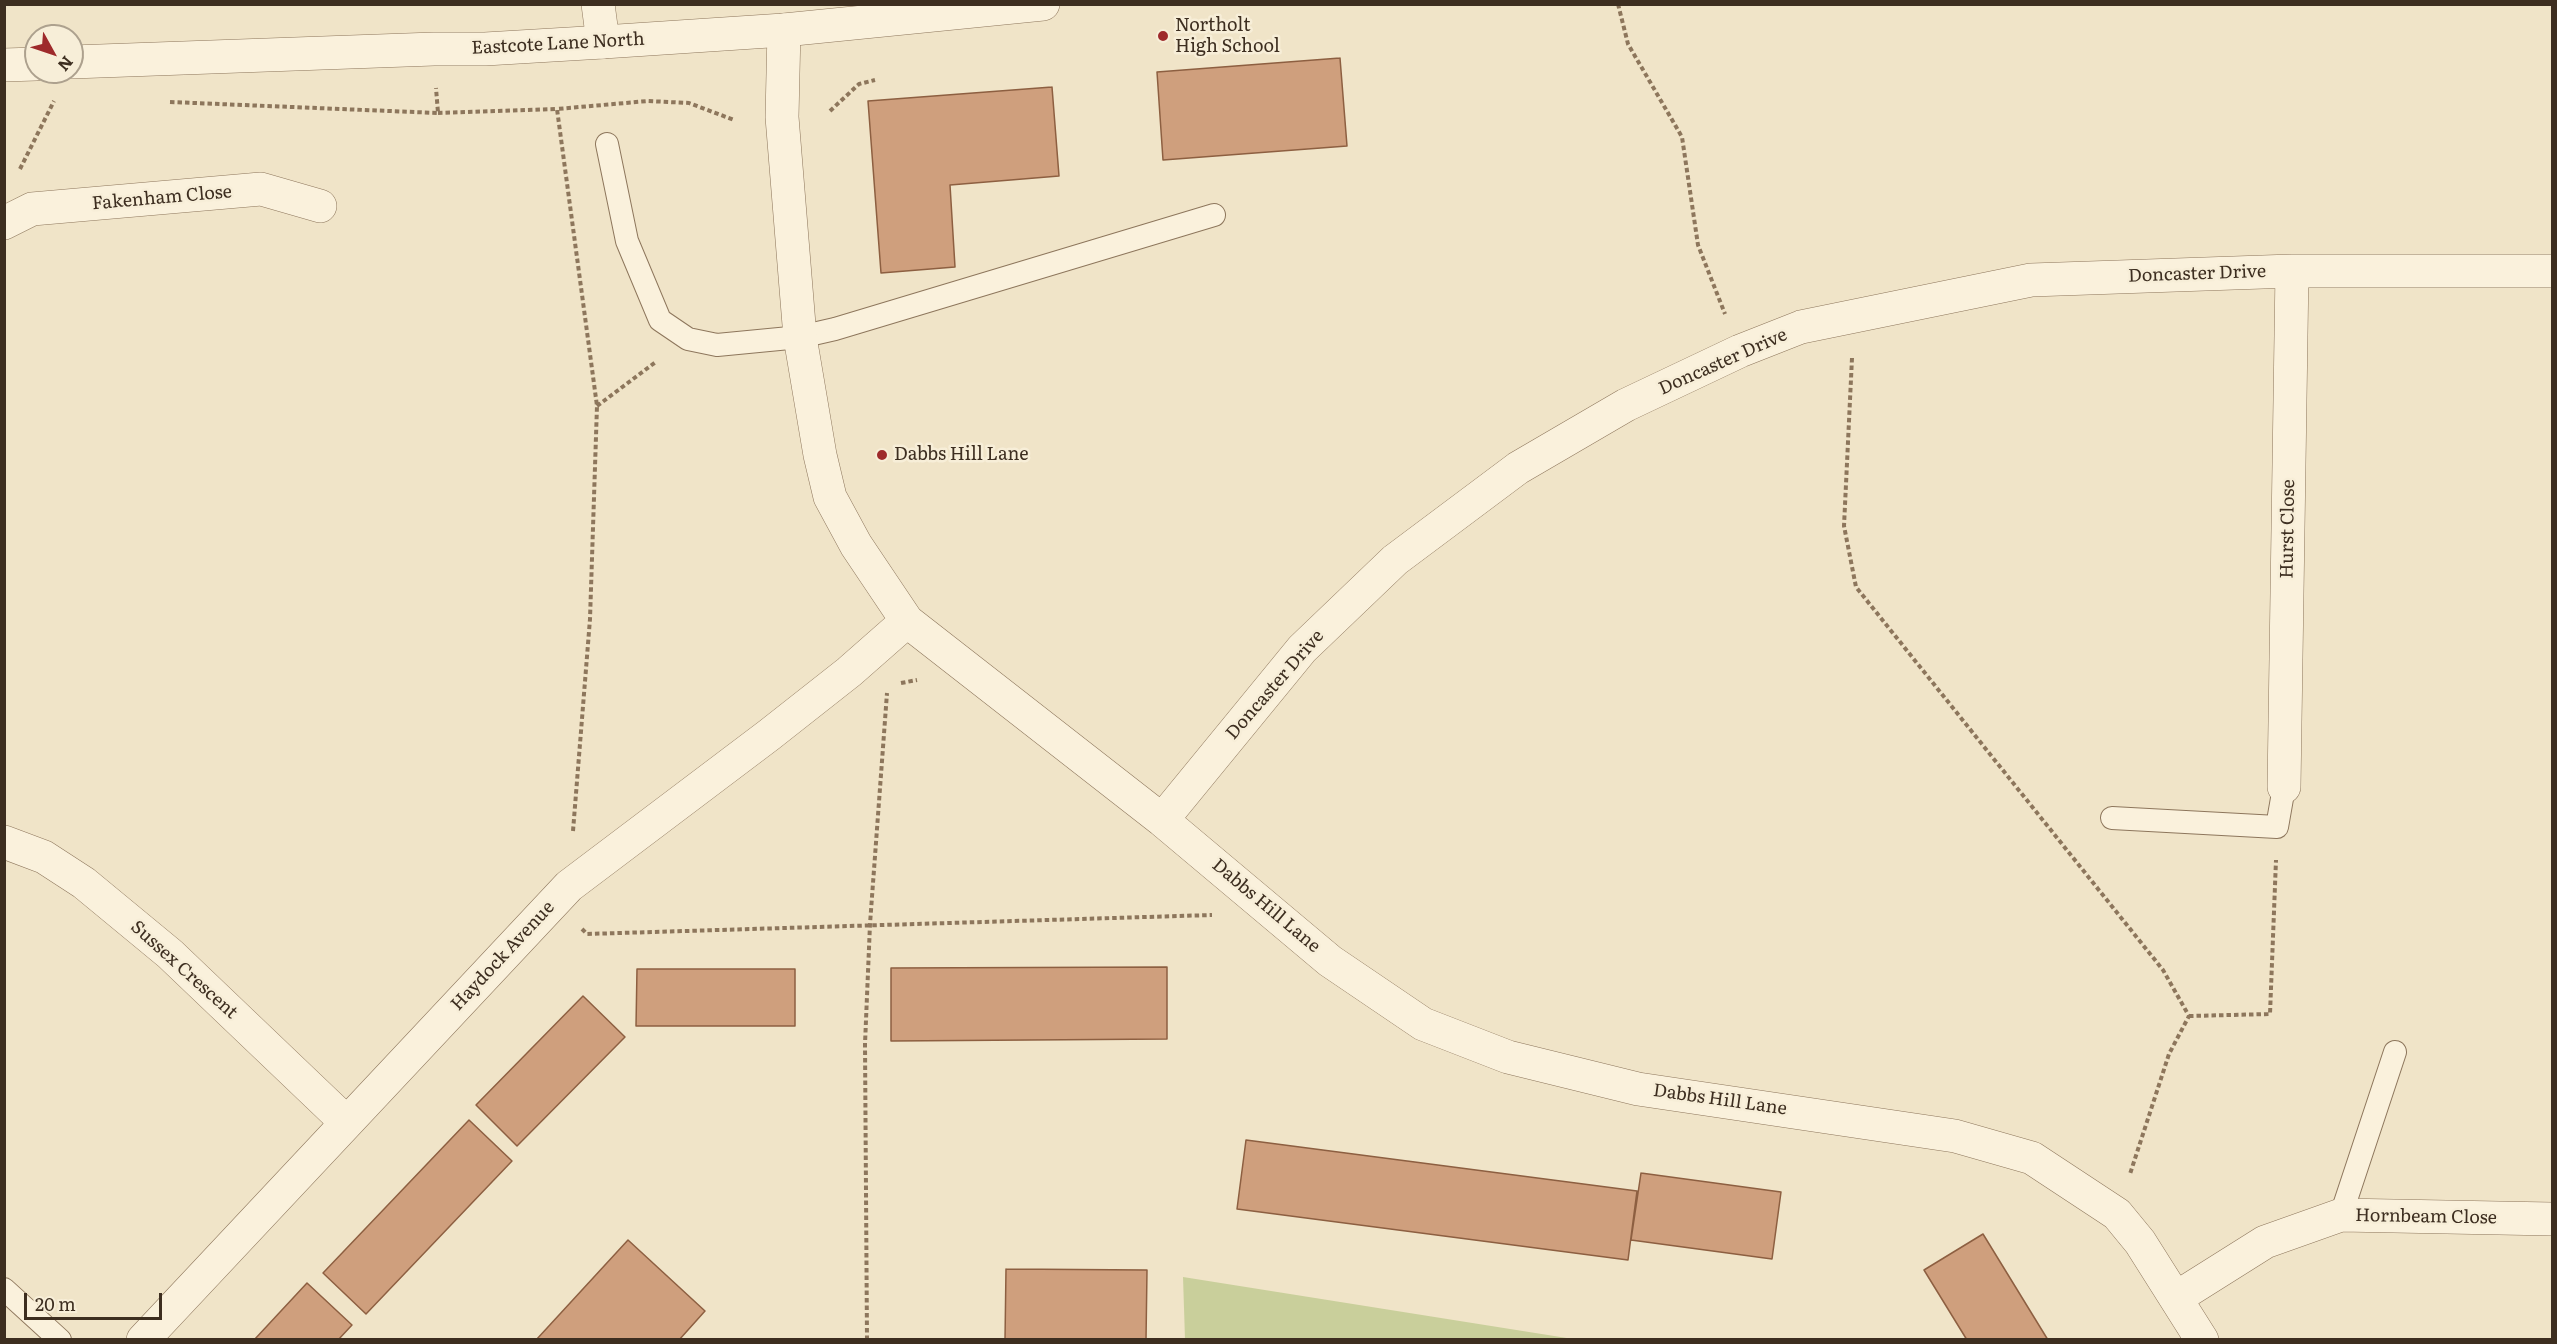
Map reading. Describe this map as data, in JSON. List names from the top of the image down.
{
  "streets": {
    "street": [
      "Eastcote Lane North",
      "Fakenham Close",
      "Doncaster Drive",
      "Hurst Close",
      "Dabbs Hill Lane",
      "Haydock Avenue",
      "Sussex Crescent",
      "Hornbeam Close"
    ]
  },
  "crossings": [
    ["Eastcote Lane North", "Dabbs Hill Lane"],
    ["Doncaster Drive", "Hurst Close"],
    ["Doncaster Drive", "Dabbs Hill Lane"],
    ["Dabbs Hill Lane", "Haydock Avenue"],
    ["Dabbs Hill Lane", "Hornbeam Close"],
    ["Haydock Avenue", "Sussex Crescent"]
  ],
  "places": ["Northolt High School", "Dabbs Hill Lane"],
  "scale_bar": "20 m",
  "north": "bottom right"
}
